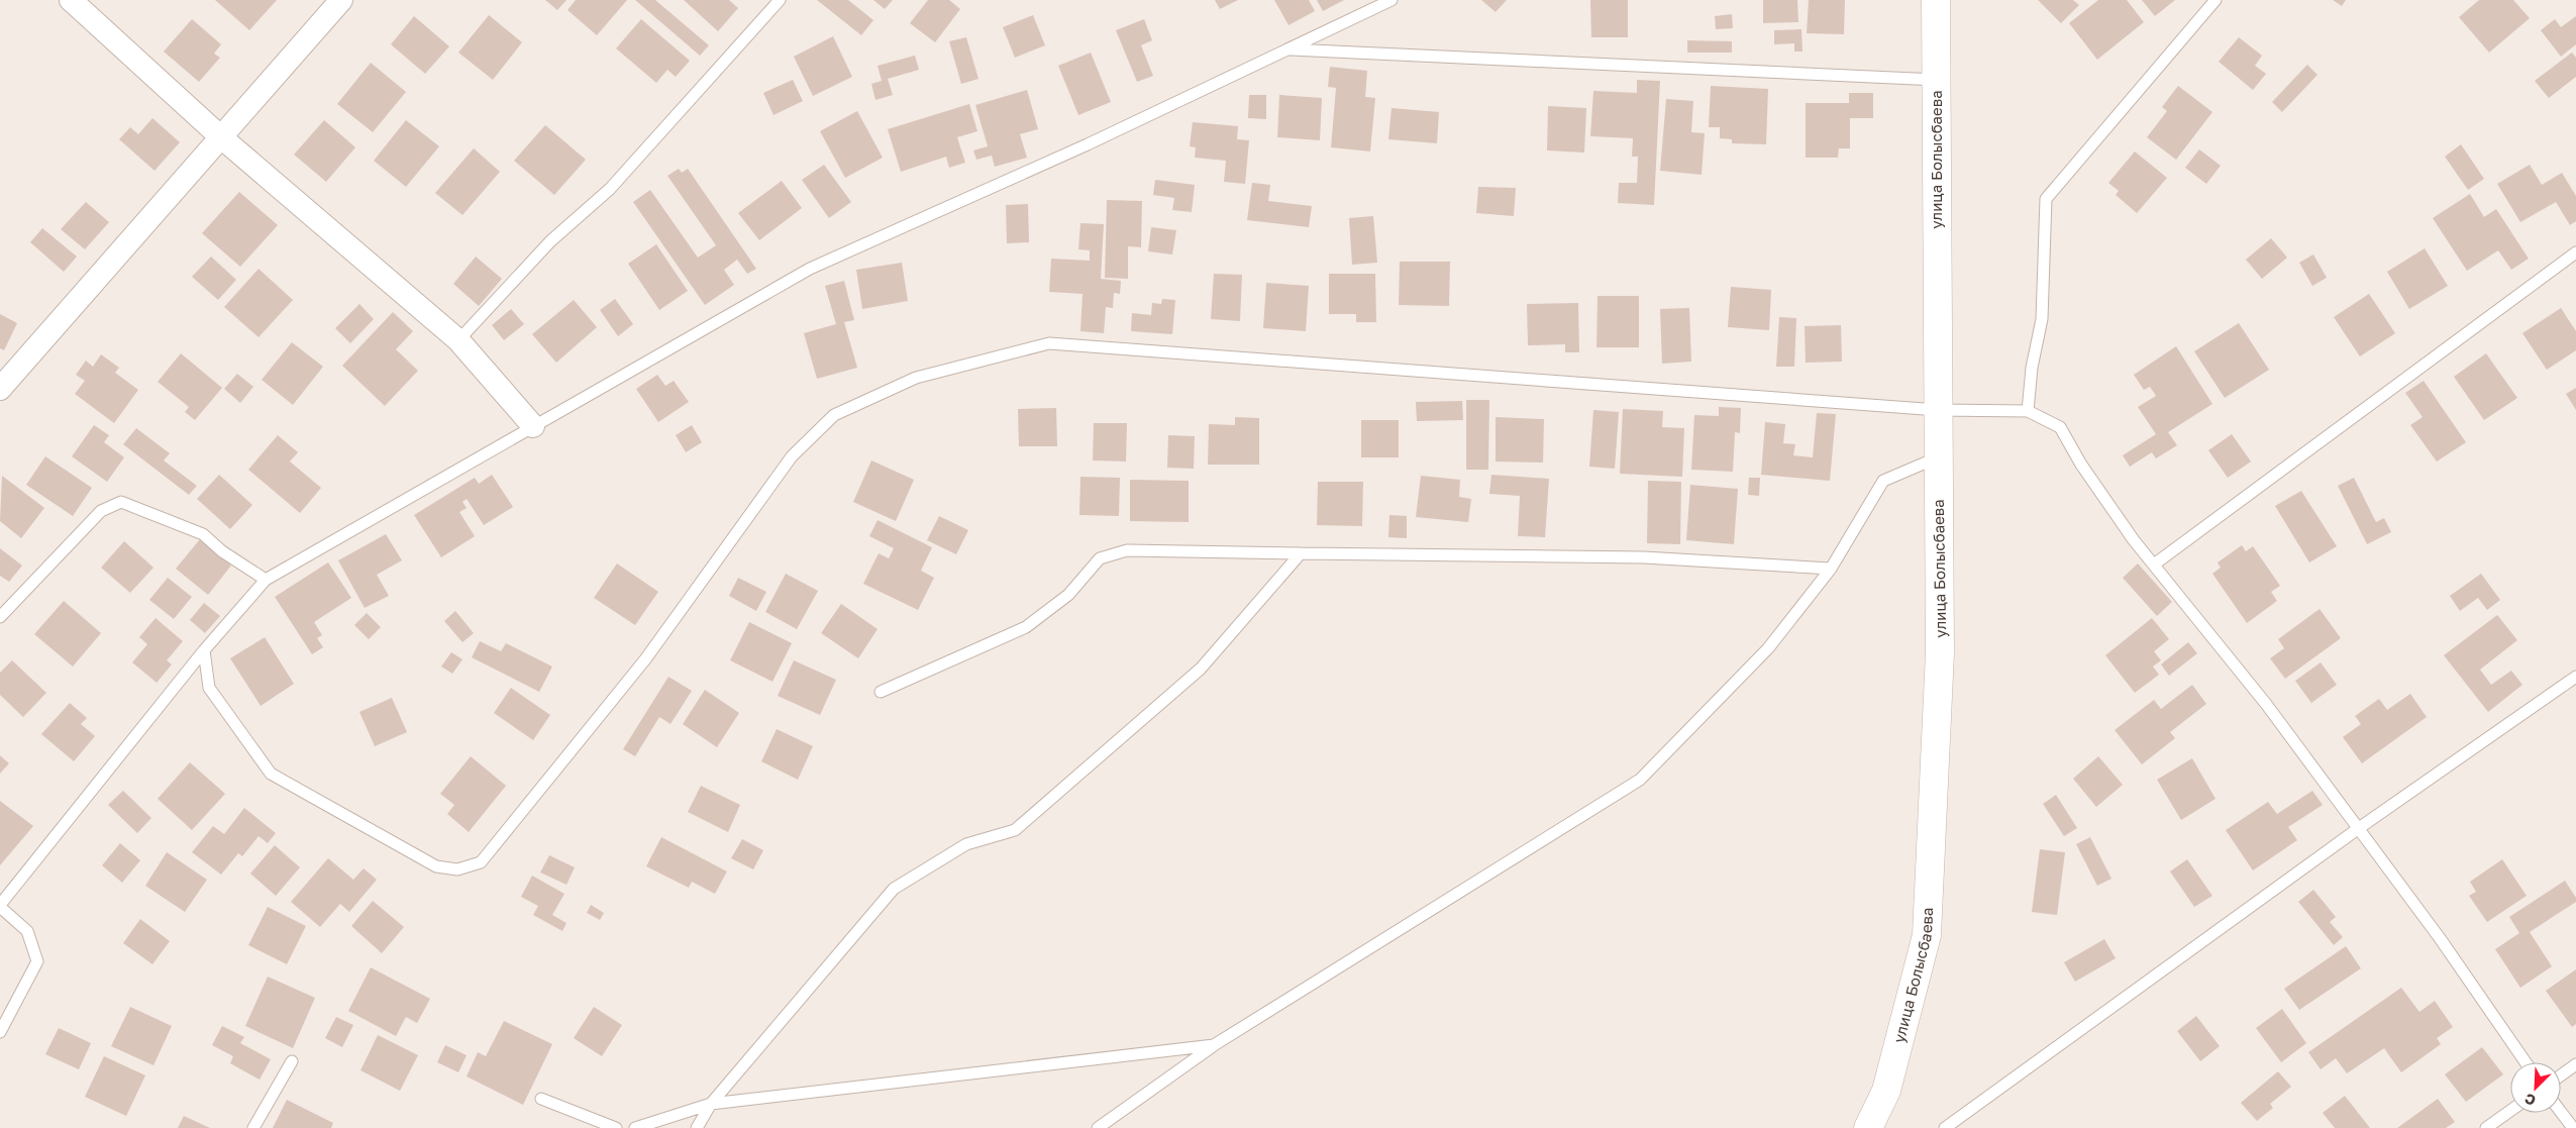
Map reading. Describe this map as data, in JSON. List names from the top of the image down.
{
  "streets": {
    "street": ["улица Болысбаева"]
  },
  "north": "bottom left"
}
